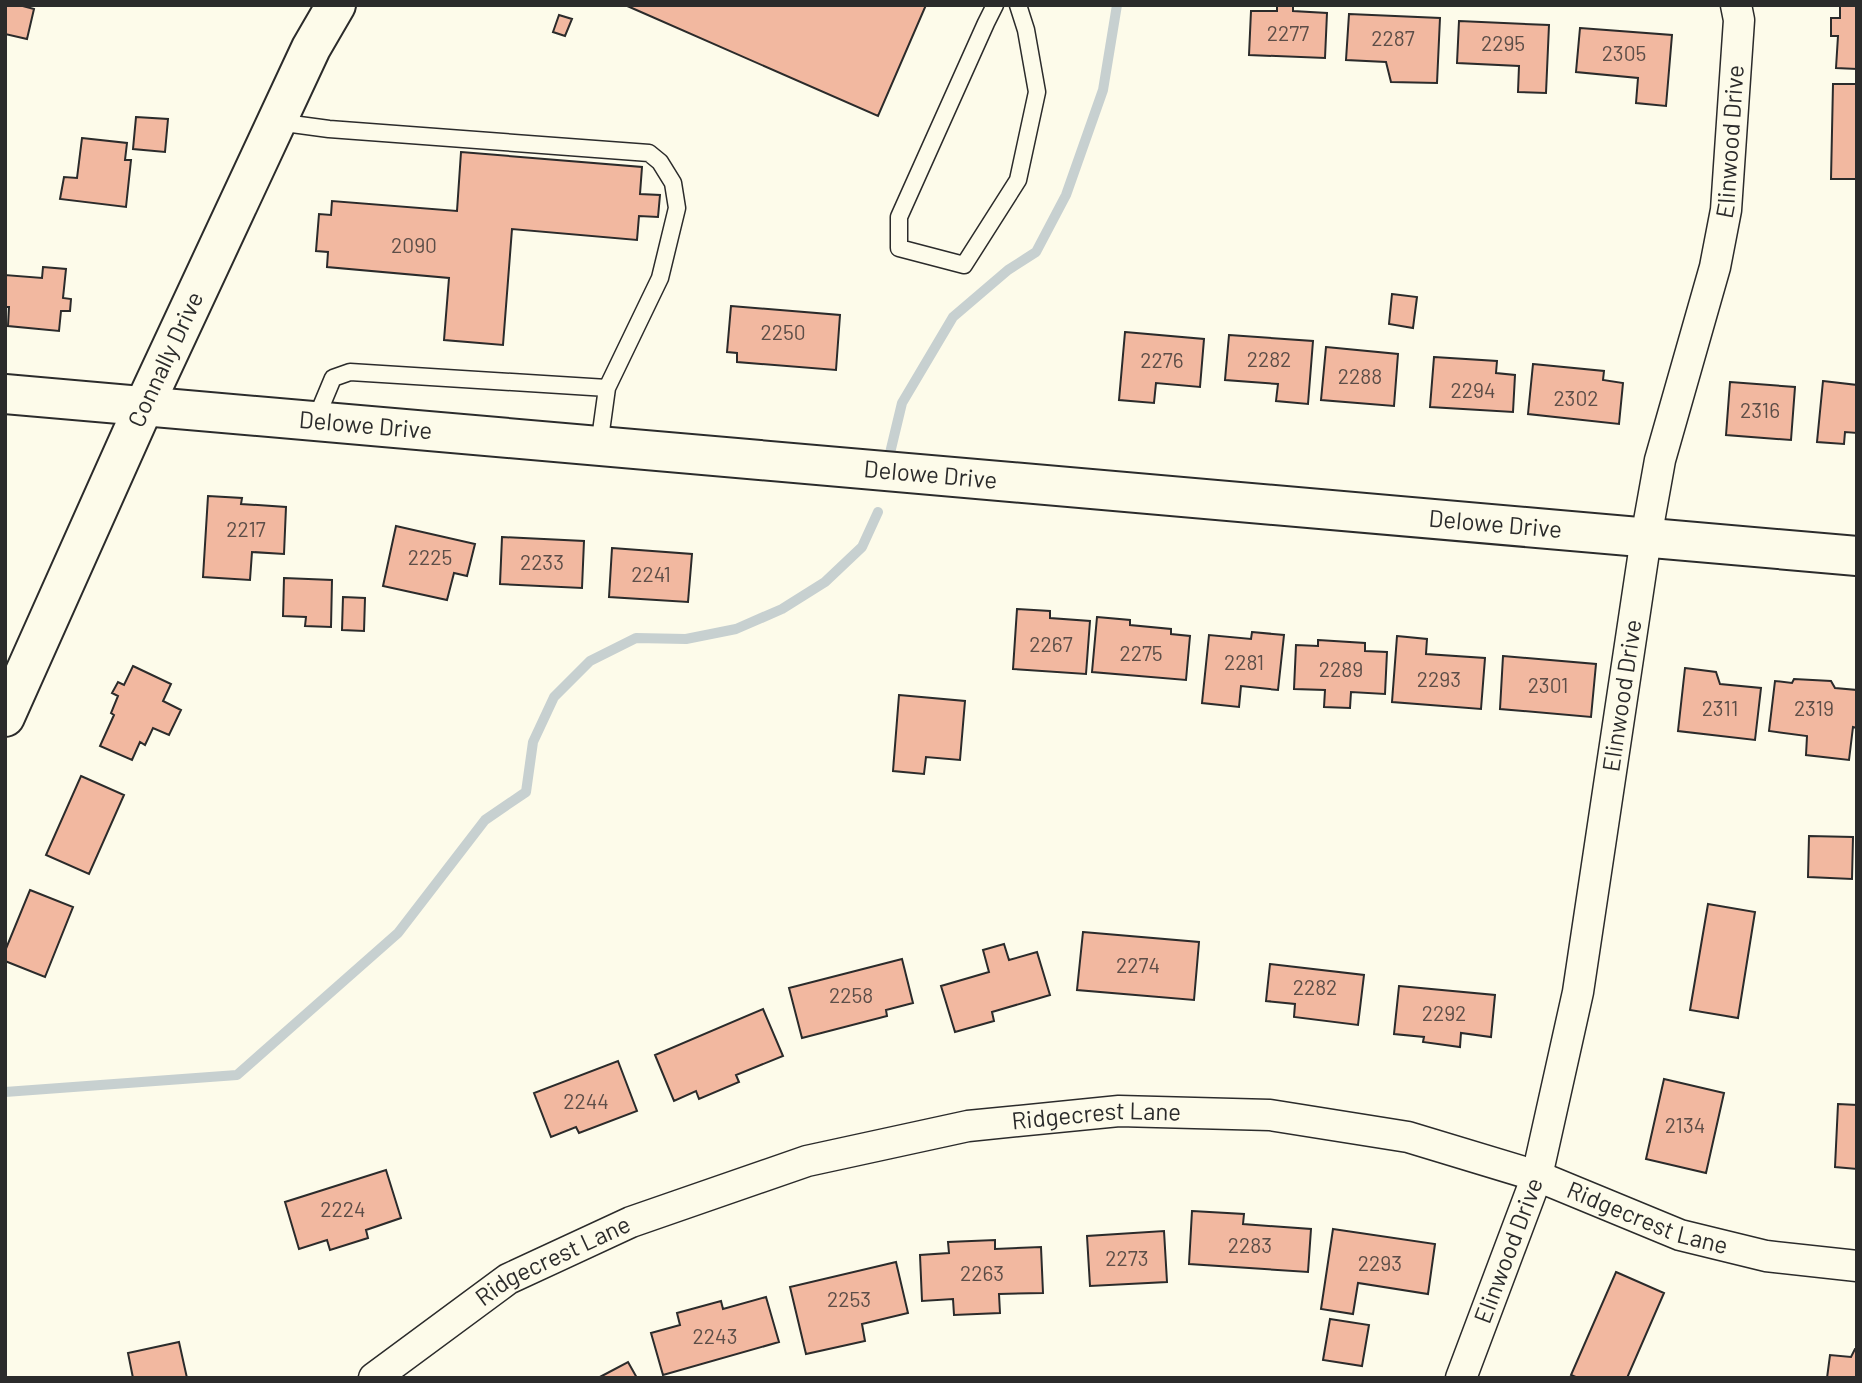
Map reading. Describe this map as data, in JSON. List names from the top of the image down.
{
  "streets": {
    "street": [
      "Elinwood Drive",
      "Connally Drive",
      "Delowe Drive",
      "Ridgecrest Lane"
    ]
  },
  "crossings": [
    ["Elinwood Drive", "Delowe Drive"],
    ["Elinwood Drive", "Ridgecrest Lane"],
    ["Connally Drive", "Delowe Drive"]
  ],
  "house_numbers": [
    "2277",
    "2287",
    "2295",
    "2305",
    "2090",
    "2250",
    "2282",
    "2276",
    "2288",
    "2294",
    "2302",
    "2316",
    "2217",
    "2225",
    "2233",
    "2241",
    "2267",
    "2275",
    "2281",
    "2289",
    "2293",
    "2301",
    "2311",
    "2319",
    "2274",
    "2282",
    "2258",
    "2292",
    "2244",
    "2134",
    "2224",
    "2283",
    "2273",
    "2293",
    "2263",
    "2253",
    "2243"
  ]
}
